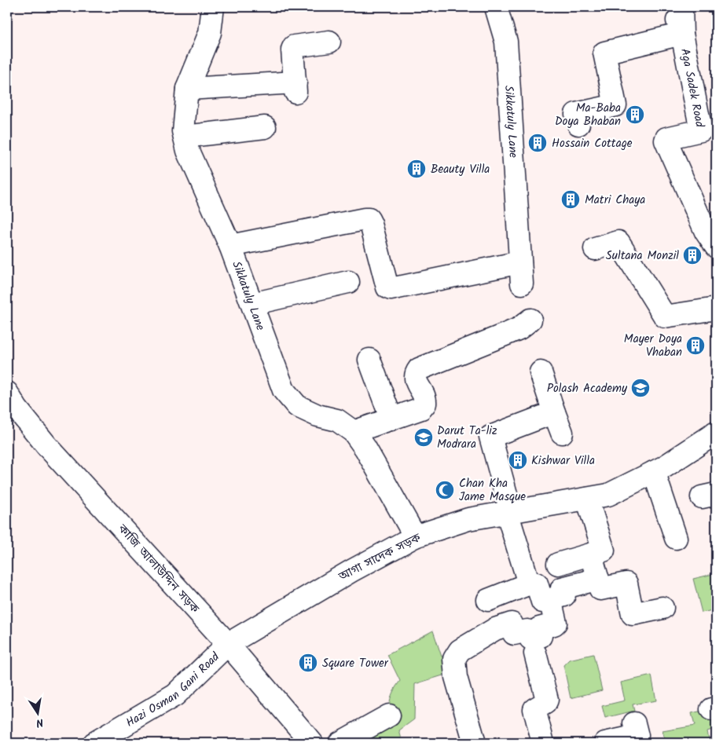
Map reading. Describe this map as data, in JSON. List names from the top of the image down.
{
  "streets": {
    "street": [
      "Aga Sadek Road",
      "Sikkatuly Lane",
      "আগা সাদেক সড়ক",
      "কাজি আলাউদ্দিন সড়ক",
      "Hazi Osman Gani Road"
    ]
  },
  "crossings": [
    ["Sikkatuly Lane", "আগা সাদেক সড়ক"],
    ["আগা সাদেক সড়ক", "কাজি আলাউদ্দিন সড়ক"],
    ["আগা সাদেক সড়ক", "Hazi Osman Gani Road"],
    ["কাজি আলাউদ্দিন সড়ক", "Hazi Osman Gani Road"]
  ],
  "places": {
    "building": [
      "Ma-Baba Doya Bhaban",
      "Hossain Cottage",
      "Beauty Villa",
      "Matri Chaya",
      "Sultana Monzil",
      "Mayer Doya Vhaban",
      "Kishwar Villa",
      "Square Tower"
    ],
    "school or university": ["Polash Academy", "Darut Ta-liz Modrara"],
    "mosque": ["Chan Kha Jame Masque"]
  },
  "north": "bottom"
}
